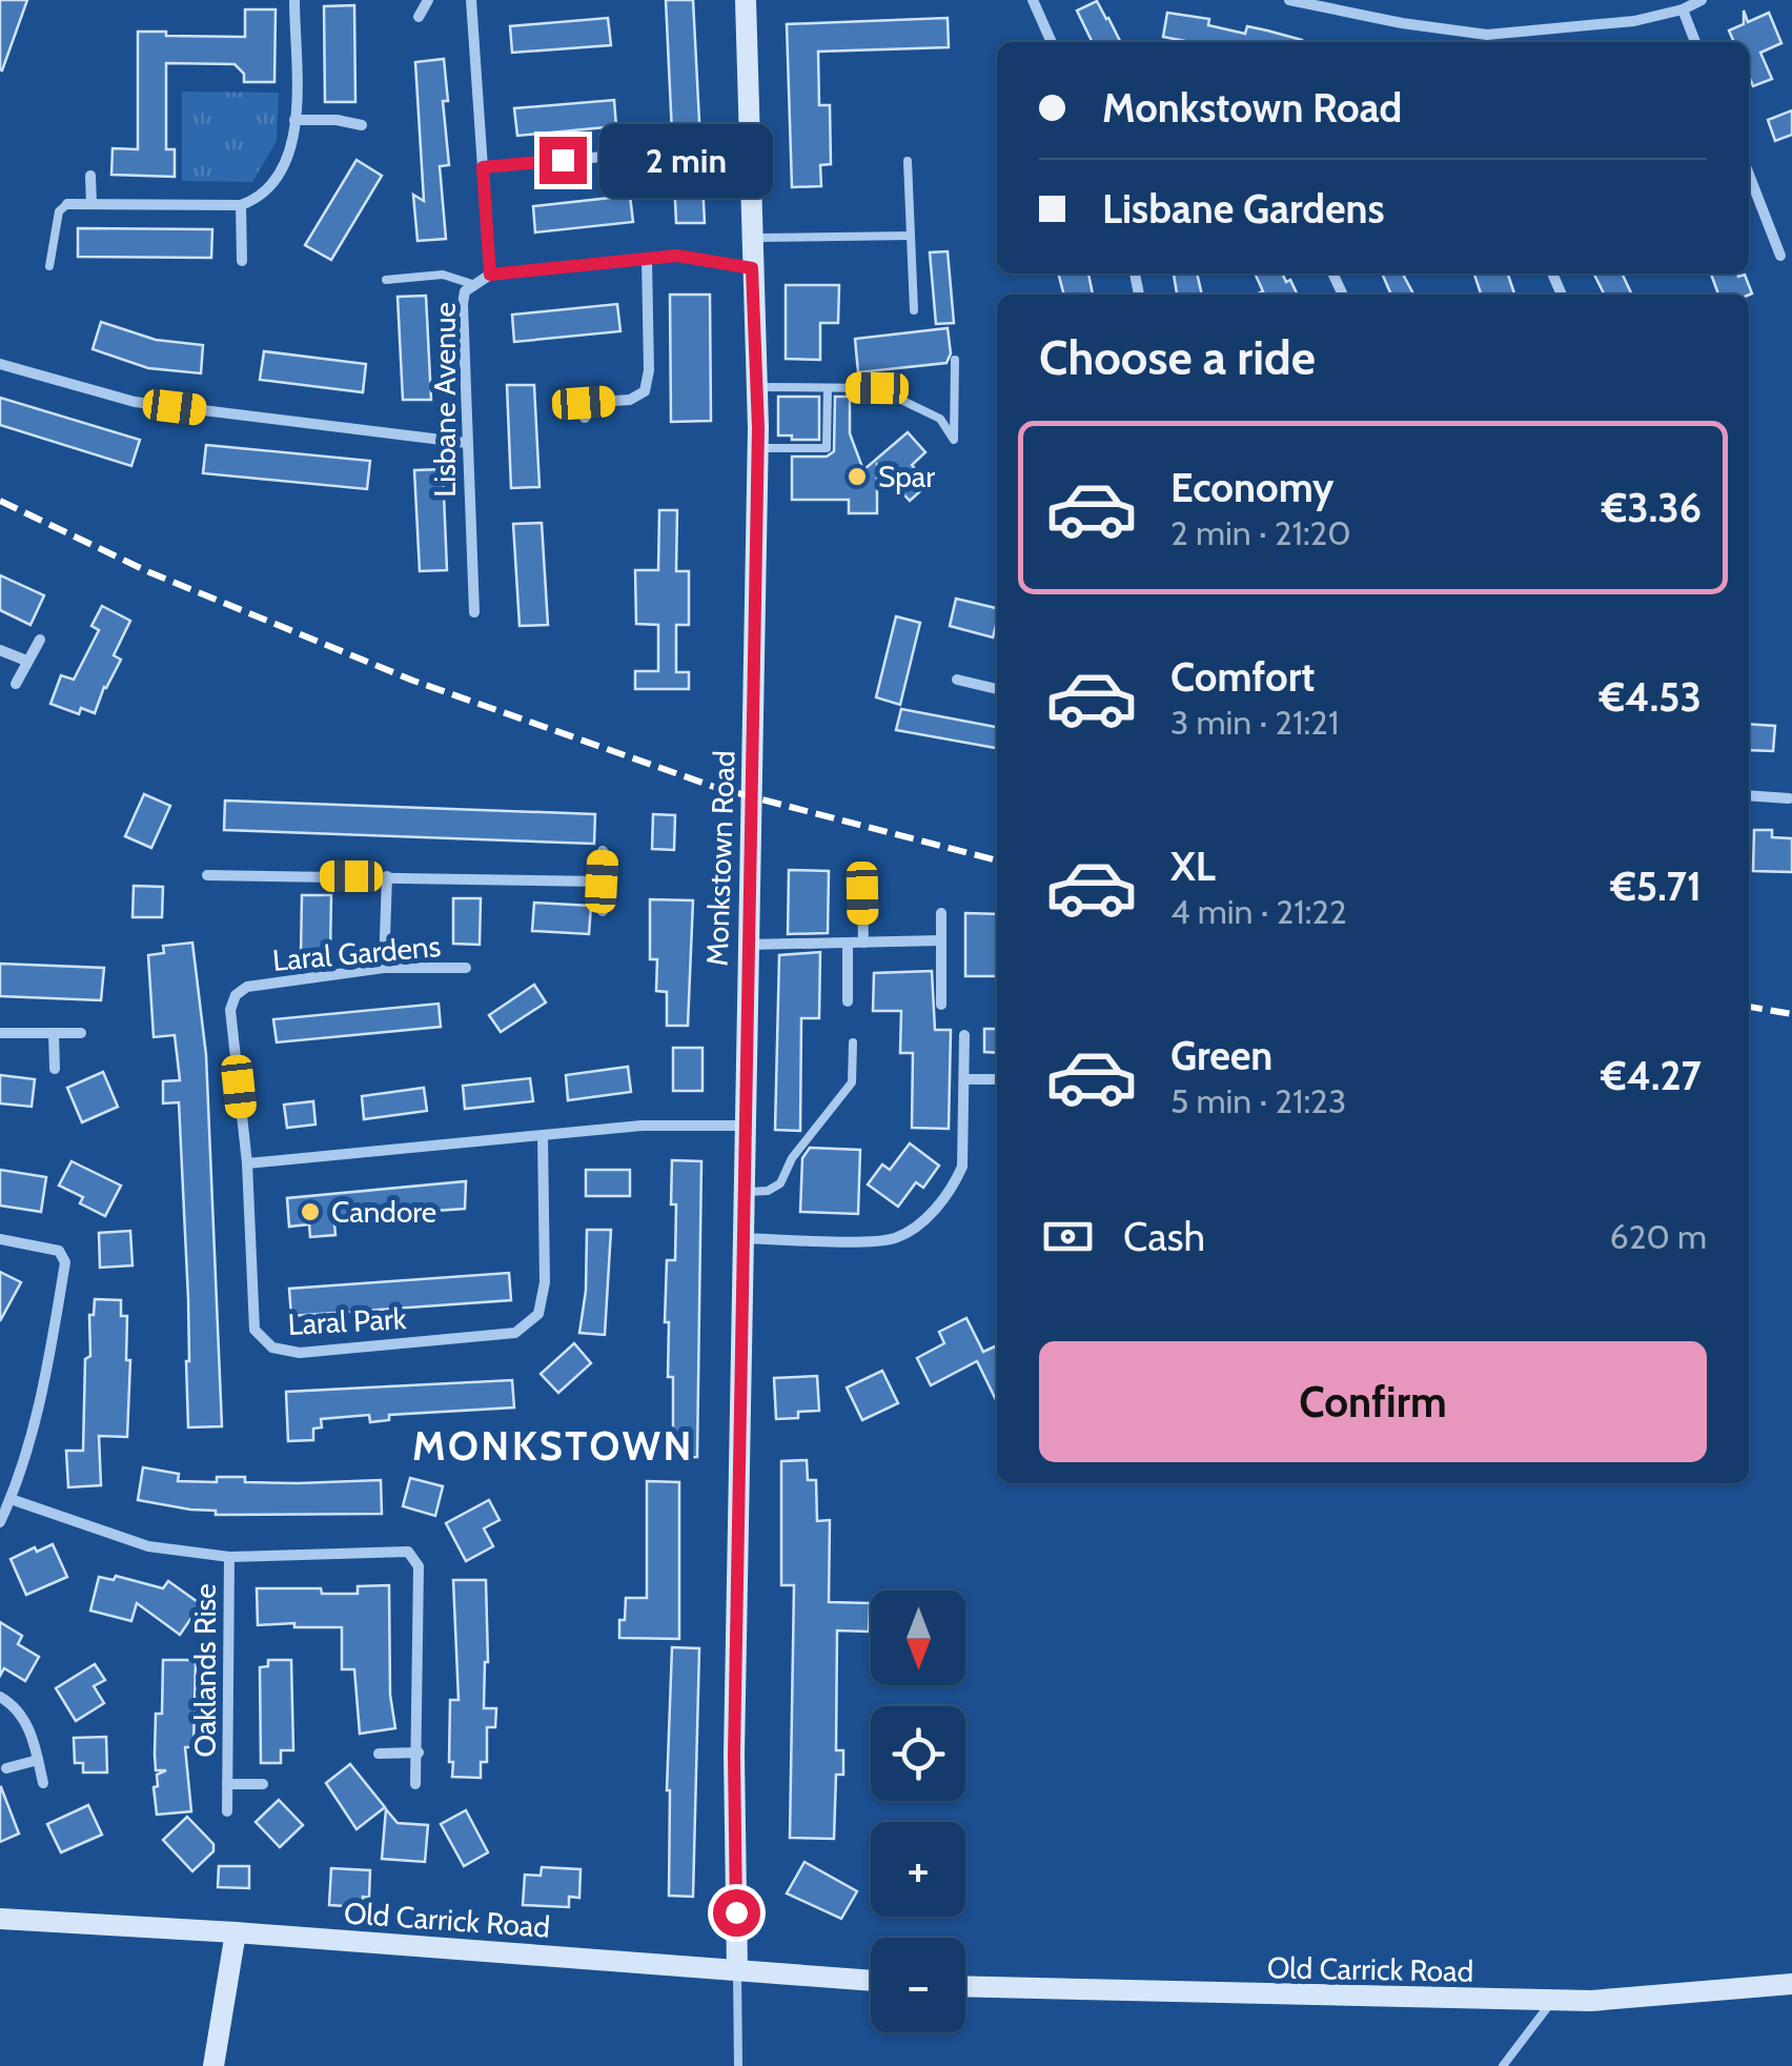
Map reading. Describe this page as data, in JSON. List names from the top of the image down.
{
  "streets": {
    "street": [
      "Lisbane Avenue",
      "Monkstown Road",
      "Laral Gardens",
      "Laral Park",
      "Oaklands Rise",
      "Old Carrick Road"
    ]
  },
  "crossings": [
    ["Lisbane Avenue", "Monkstown Road"],
    ["Monkstown Road", "Old Carrick Road"],
    ["Laral Gardens", "Laral Park"]
  ],
  "districts": ["MONKSTOWN"],
  "places": ["Spar", "Candore"],
  "north": "bottom",
  "page": {
    "banner": ["Monkstown Road", "Lisbane Gardens"],
    "bubble": "2 min",
    "heading": "Choose a ride",
    "list": [
      {
        "name": "Economy",
        "note": "2 min · 21:20",
        "value": "€3.36"
      },
      {
        "name": "Comfort",
        "note": "3 min · 21:21",
        "value": "€4.53"
      },
      {
        "name": "XL",
        "note": "4 min · 21:22",
        "value": "€5.71"
      },
      {
        "name": "Green",
        "note": "5 min · 21:23",
        "value": "€4.27"
      }
    ],
    "pay": ["Cash", "620 m"],
    "buttons": "Confirm",
    "map_buttons": ["+", "−"]
  }
}
